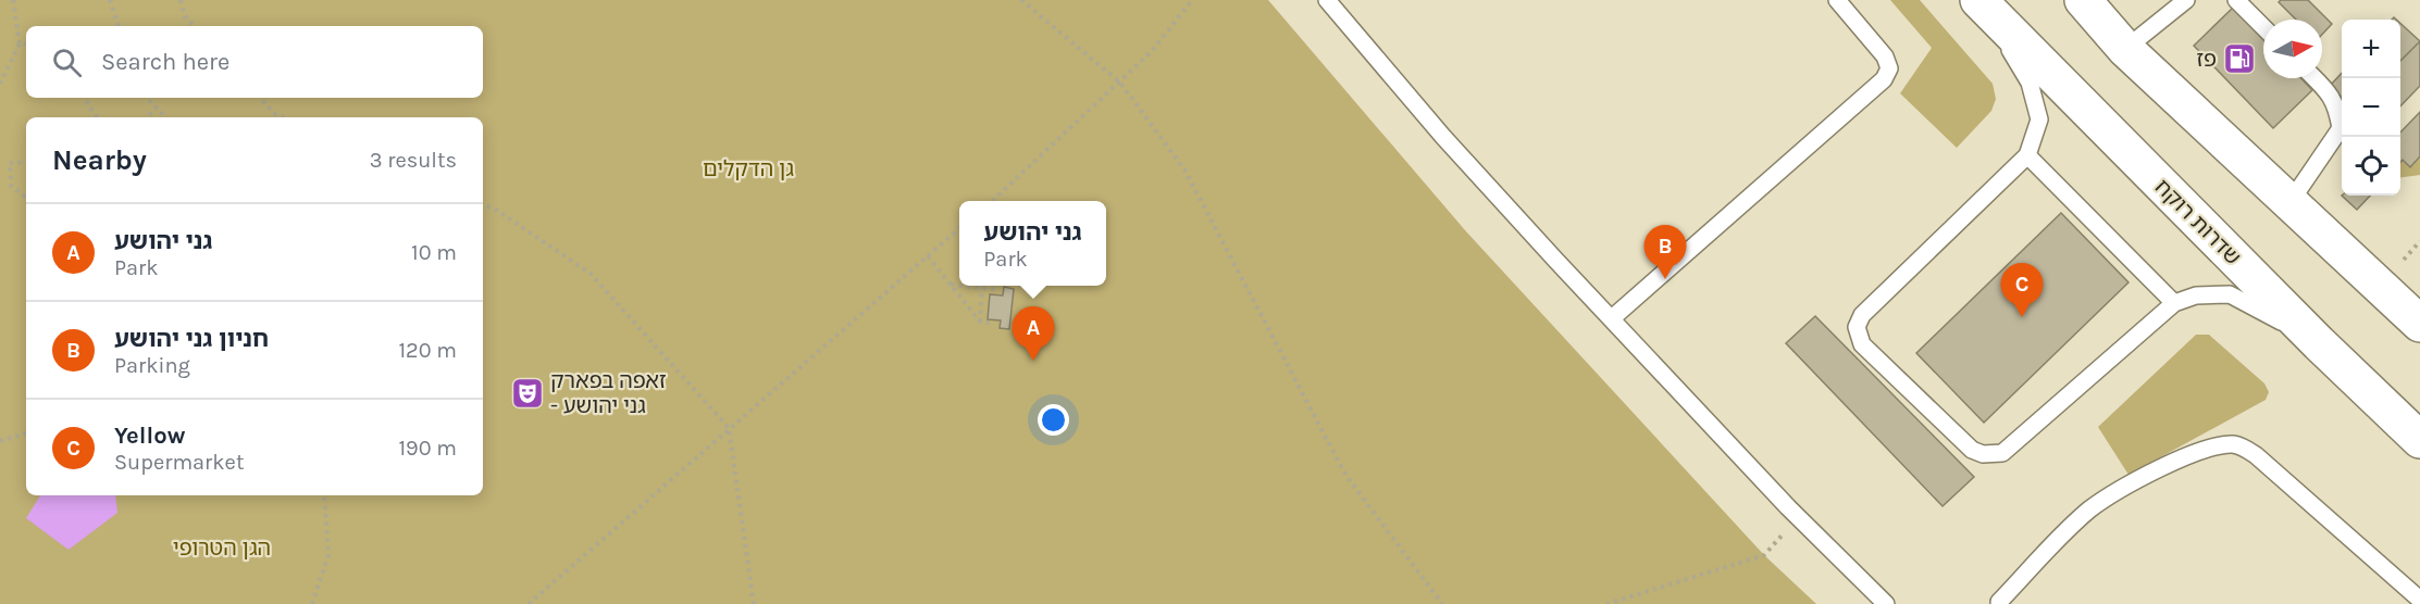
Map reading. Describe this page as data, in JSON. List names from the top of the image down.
{
  "streets": {
    "main road": ["שדרות רוקח"]
  },
  "parks": ["גן הדקלים", "הגן הטרופי"],
  "places": {
    "fuel station": ["פז"],
    "theatre": ["זאפה בפארק - גני יהושע"]
  },
  "north": "right",
  "page": {
    "map_buttons": ["+", "−"],
    "search": "Search here",
    "heading": ["Nearby", "3 results"],
    "popup": ["גני יהושע", "Park"],
    "list": [
      {
        "mark": "A",
        "name": "גני יהושע",
        "note": "Park",
        "value": "10 m"
      },
      {
        "mark": "B",
        "name": "חניון גני יהושע",
        "note": "Parking",
        "value": "120 m"
      },
      {
        "mark": "C",
        "name": "Yellow",
        "note": "Supermarket",
        "value": "190 m"
      }
    ],
    "pins": ["B", "C", "A"]
  }
}
